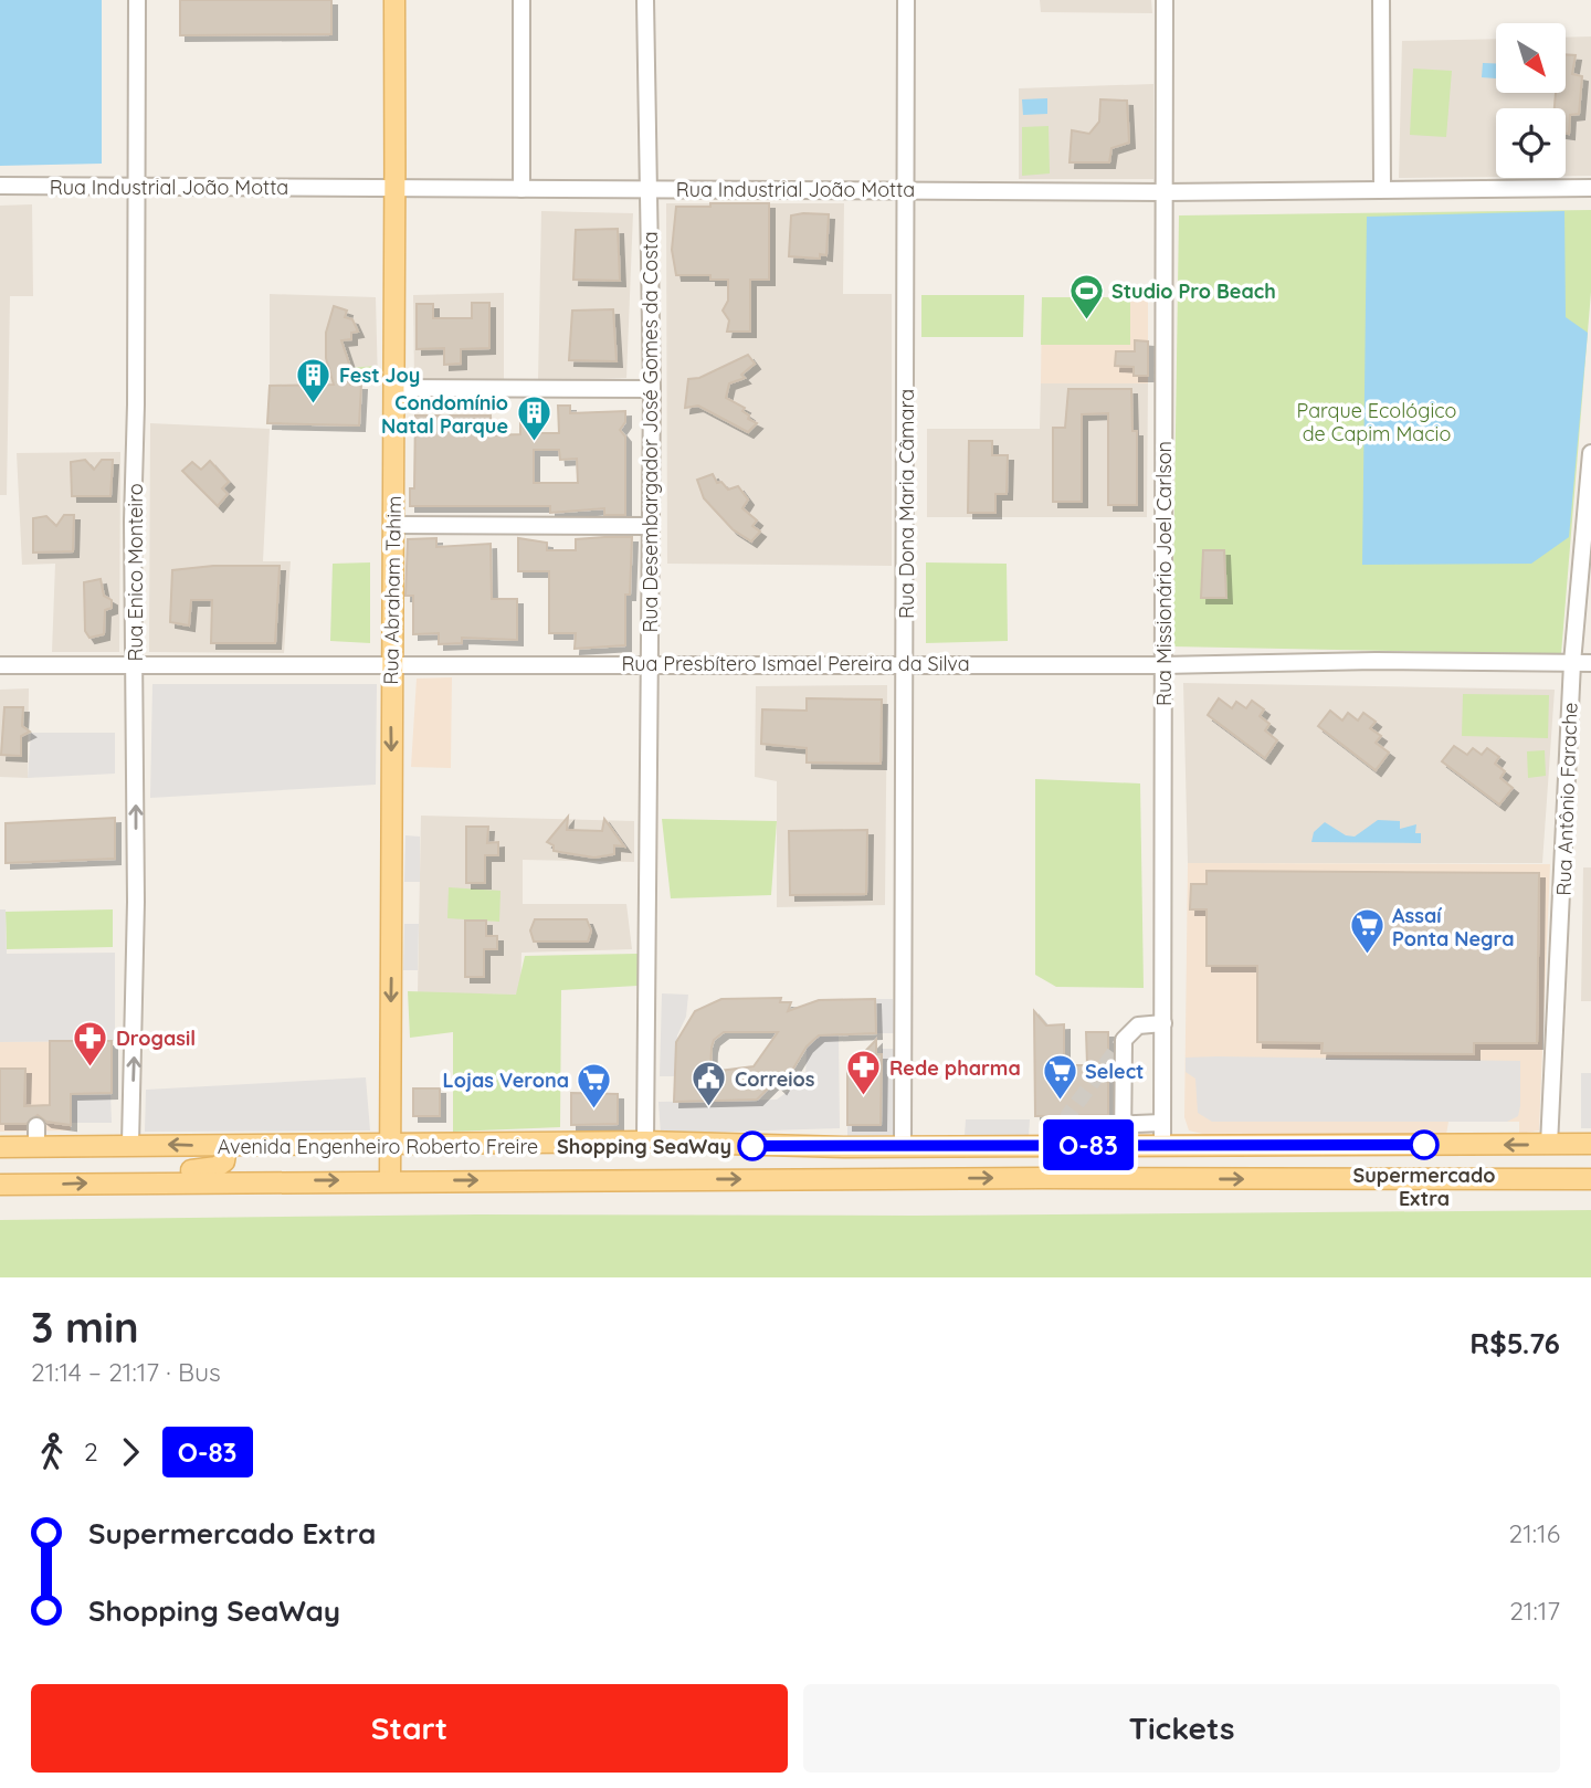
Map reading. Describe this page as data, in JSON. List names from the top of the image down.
{
  "streets": {
    "main road": ["Rua Abraham Tahim", "Avenida Engenheiro Roberto Freire"],
    "street": [
      "Rua Industrial João Motta",
      "Rua Desembargador José Gomes da Costa",
      "Rua Dona Maria Câmara",
      "Rua Enico Monteiro",
      "Rua Missionário Joel Carlson",
      "Rua Presbítero Ismael Pereira da Silva",
      "Rua Antônio Farache"
    ]
  },
  "crossings": [
    ["Rua Industrial João Motta", "Rua Desembargador José Gomes da Costa"],
    ["Rua Industrial João Motta", "Rua Dona Maria Câmara"],
    ["Rua Industrial João Motta", "Rua Enico Monteiro"],
    ["Rua Industrial João Motta", "Rua Missionário Joel Carlson"],
    ["Rua Industrial João Motta", "Rua Abraham Tahim"],
    ["Rua Desembargador José Gomes da Costa", "Rua Presbítero Ismael Pereira da Silva"],
    ["Rua Desembargador José Gomes da Costa", "Avenida Engenheiro Roberto Freire"],
    ["Rua Dona Maria Câmara", "Rua Presbítero Ismael Pereira da Silva"],
    ["Rua Dona Maria Câmara", "Avenida Engenheiro Roberto Freire"],
    ["Rua Enico Monteiro", "Rua Presbítero Ismael Pereira da Silva"],
    ["Rua Enico Monteiro", "Avenida Engenheiro Roberto Freire"],
    ["Rua Missionário Joel Carlson", "Rua Presbítero Ismael Pereira da Silva"],
    ["Rua Missionário Joel Carlson", "Avenida Engenheiro Roberto Freire"],
    ["Rua Abraham Tahim", "Rua Presbítero Ismael Pereira da Silva"],
    ["Rua Abraham Tahim", "Avenida Engenheiro Roberto Freire"],
    ["Rua Presbítero Ismael Pereira da Silva", "Rua Antônio Farache"],
    ["Rua Antônio Farache", "Avenida Engenheiro Roberto Freire"]
  ],
  "one_way": ["Rua Enico Monteiro", "Rua Abraham Tahim"],
  "parks": ["Parque Ecológico de Capim Macio"],
  "places": {
    "sports": ["Studio Pro Beach"],
    "building": ["Fest Joy", "Condomínio Natal Parque"],
    "supermarket": ["Assaí Ponta Negra", "Select", "Lojas Verona"],
    "pharmacy": ["Drogasil", "Rede pharma"],
    "public building": ["Correios"],
    "other": ["Supermercado Extra", "Shopping SeaWay"]
  },
  "lines": ["bus line O-83"],
  "north": "bottom right",
  "page": {
    "on_map": "O-83",
    "heading": ["3 min", "21:14 – 21:17 · Bus", "R$5.76"],
    "legs": ["2", "O-83"],
    "list": [
      {
        "name": "Supermercado Extra",
        "value": "21:16"
      },
      {
        "name": "Shopping SeaWay",
        "value": "21:17"
      }
    ],
    "buttons": ["Start", "Tickets"]
  }
}
